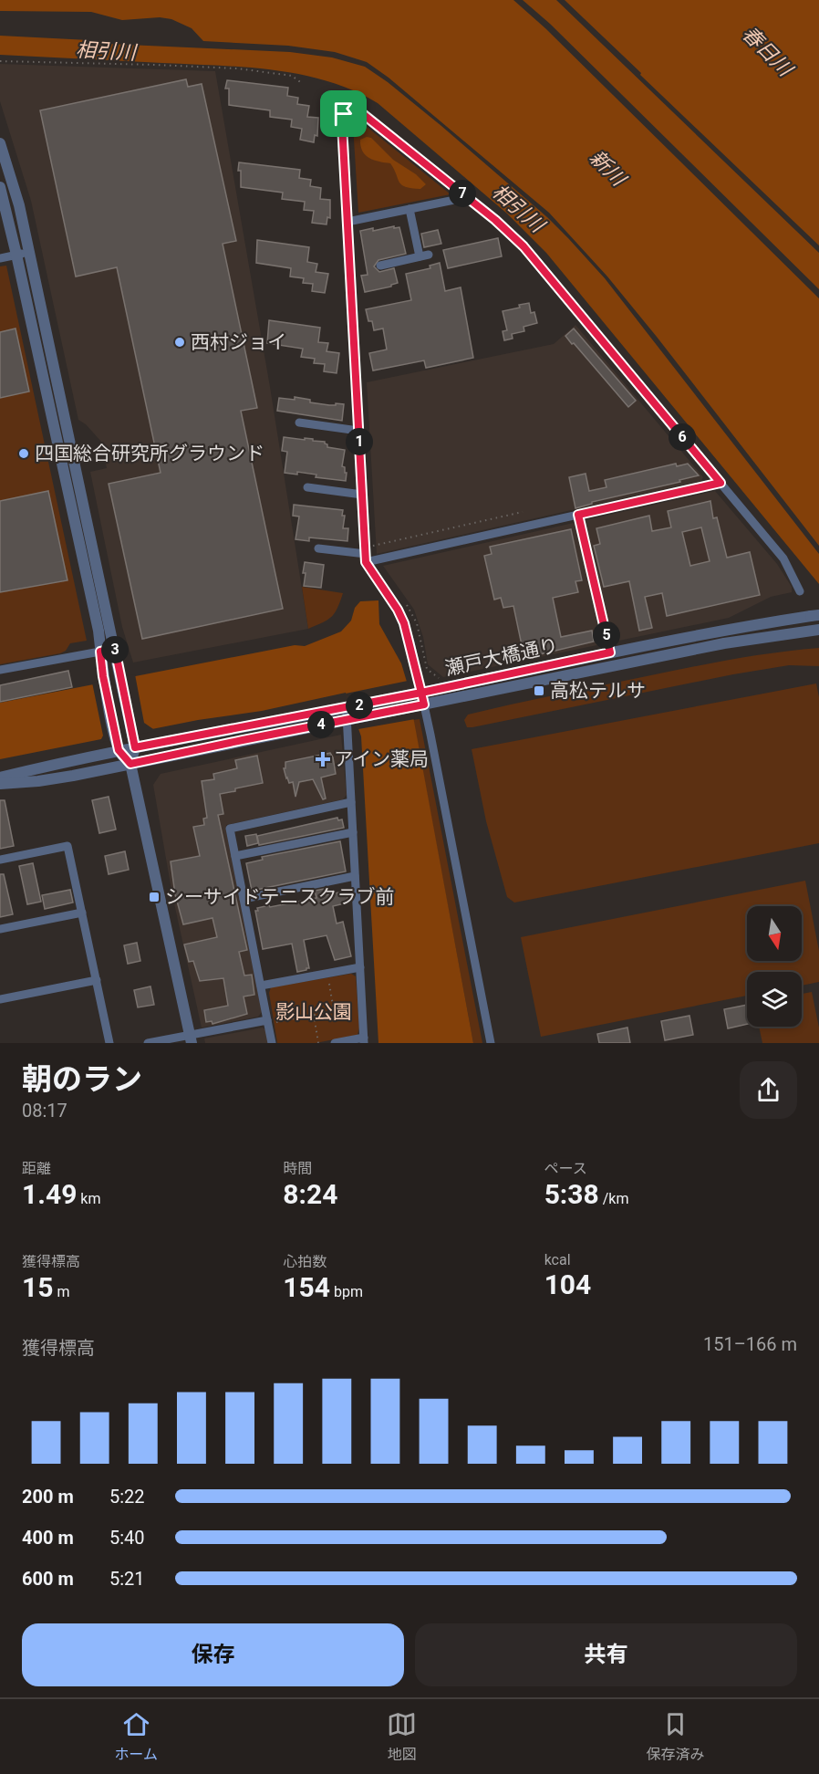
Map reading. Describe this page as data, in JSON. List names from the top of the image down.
{
  "streets": {
    "street": ["瀬戸大橋通り"]
  },
  "water": ["相引川", "春日川", "新川"],
  "parks": ["影山公園"],
  "places": {
    "other": ["西村ジョイ", "四国総合研究所グラウンド"],
    "transit": ["高松テルサ", "シーサイドテニスクラブ前"],
    "health": ["アイン薬局"]
  },
  "north": "bottom",
  "page": {
    "pins": [
      "7",
      "6",
      "1",
      "5",
      "3",
      "2",
      "4"
    ],
    "heading": ["朝のラン", "08:17"],
    "stats": [
      ["距離", "1.49 km"],
      ["時間", "8:24"],
      ["ペース", "5:38 /km"],
      ["獲得標高", "15 m"],
      ["心拍数", "154 bpm"],
      ["kcal", "104"]
    ],
    "chart": ["獲得標高", "151–166 m"],
    "list": [
      {
        "name": "200 m",
        "note": "5:22"
      },
      {
        "name": "400 m",
        "note": "5:40"
      },
      {
        "name": "600 m",
        "note": "5:21"
      }
    ],
    "buttons": ["保存", "共有"],
    "tabs": ["ホーム", "地図", "保存済み"]
  }
}
